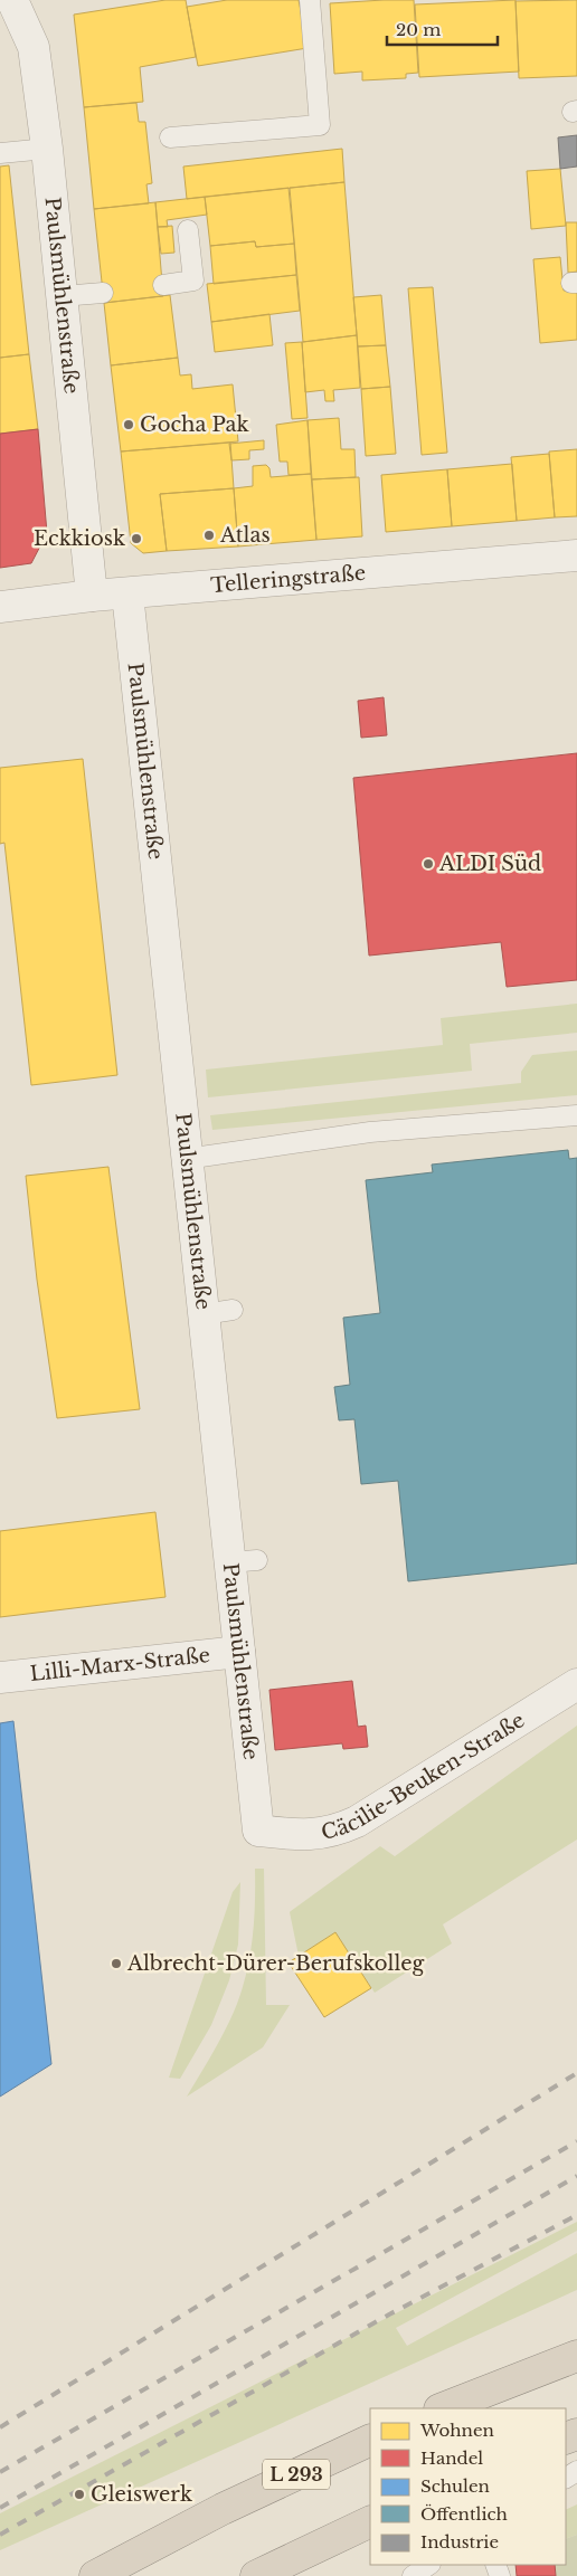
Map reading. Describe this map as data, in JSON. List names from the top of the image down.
{
  "streets": {
    "highway": ["L 293"],
    "street": [
      "Paulsmühlenstraße",
      "Telleringstraße",
      "Lilli-Marx-Straße",
      "Cäcilie-Beuken-Straße"
    ]
  },
  "crossings": [
    ["Paulsmühlenstraße", "Telleringstraße"],
    ["Paulsmühlenstraße", "Lilli-Marx-Straße"],
    ["Paulsmühlenstraße", "Cäcilie-Beuken-Straße"]
  ],
  "places": [
    "Gocha Pak",
    "Atlas",
    "Eckkiosk",
    "ALDI Süd",
    "Albrecht-Dürer-Berufskolleg",
    "Gleiswerk"
  ],
  "legend": [
    "Wohnen",
    "Handel",
    "Schulen",
    "Öffentlich",
    "Industrie"
  ],
  "scale_bar": "20 m"
}
